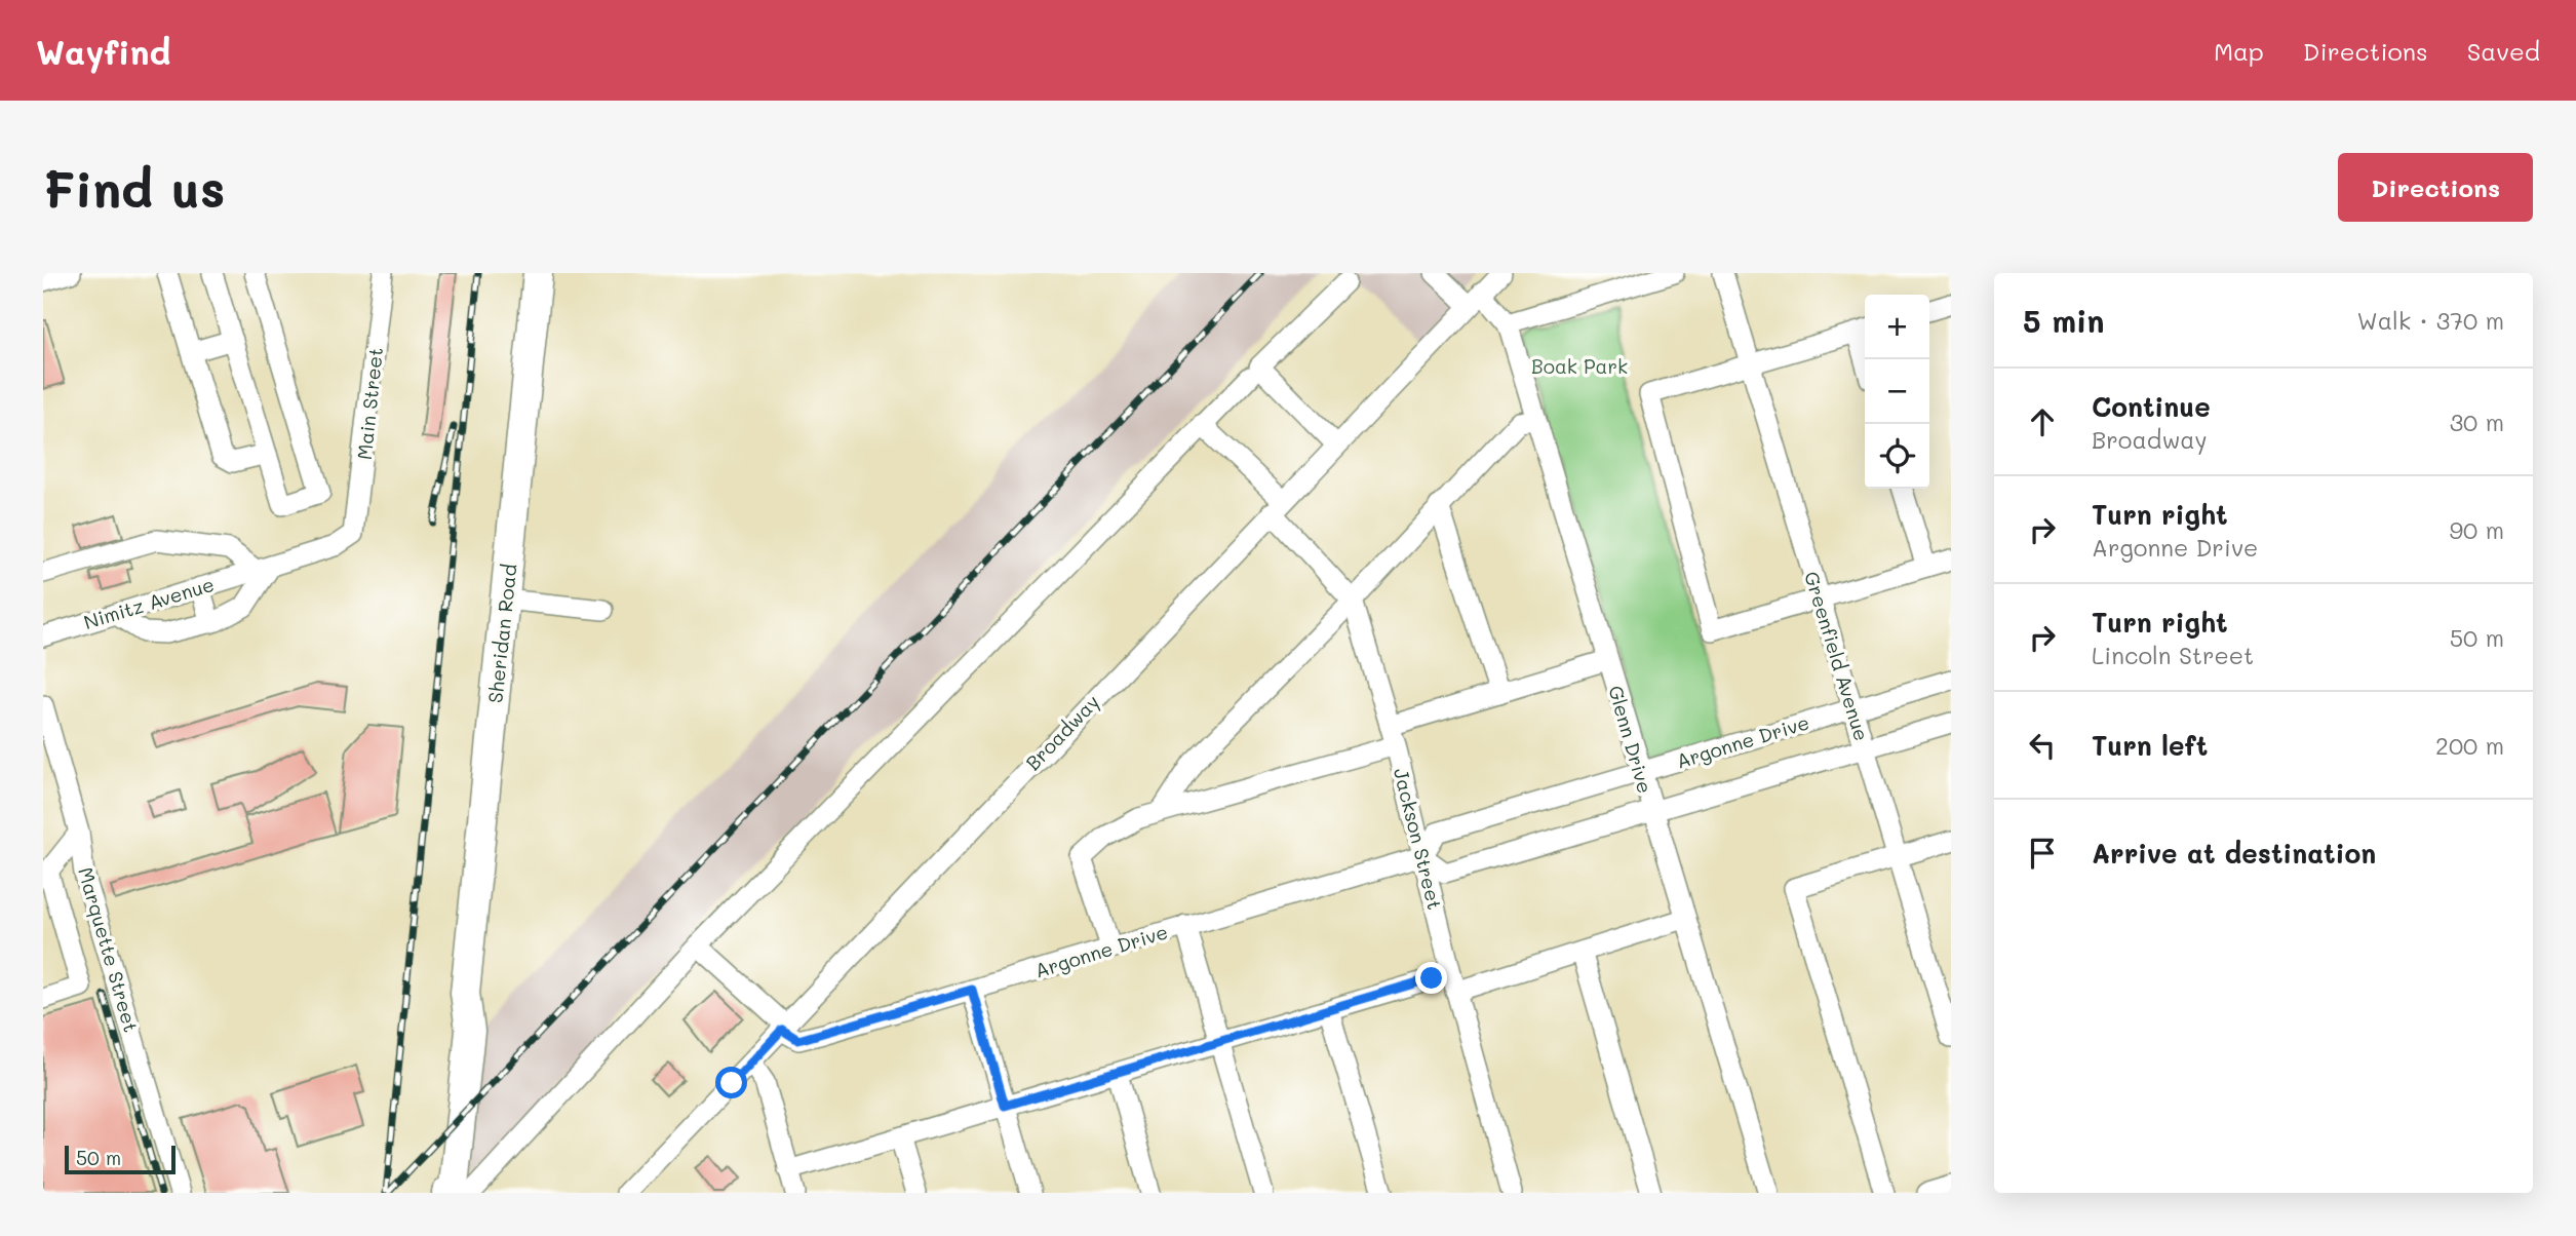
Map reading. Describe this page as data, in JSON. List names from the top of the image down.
{
  "streets": {
    "highway": ["Sheridan Road"],
    "street": [
      "Main Street",
      "Nimitz Avenue",
      "Greenfield Avenue",
      "Broadway",
      "Glenn Drive",
      "Argonne Drive",
      "Jackson Street",
      "Marquette Street"
    ]
  },
  "crossings": [
    ["Main Street", "Nimitz Avenue"],
    ["Greenfield Avenue", "Argonne Drive"],
    ["Broadway", "Glenn Drive"],
    ["Broadway", "Argonne Drive"],
    ["Broadway", "Jackson Street"],
    ["Glenn Drive", "Argonne Drive"],
    ["Argonne Drive", "Jackson Street"]
  ],
  "parks": ["Boak Park"],
  "scale_bar": "50 m",
  "page": {
    "header": "Wayfind",
    "nav": ["Map", "Directions", "Saved"],
    "buttons": "Directions",
    "title": "Find us",
    "heading": ["5 min", "Walk · 370 m"],
    "map_buttons": ["+", "−"],
    "list": [
      ["Continue", "Broadway", "30 m"],
      ["Turn right", "Argonne Drive", "90 m"],
      ["Turn right", "Lincoln Street", "50 m"],
      ["Turn left", "200 m"],
      "Arrive at destination"
    ],
    "scale": "50 m"
  }
}
